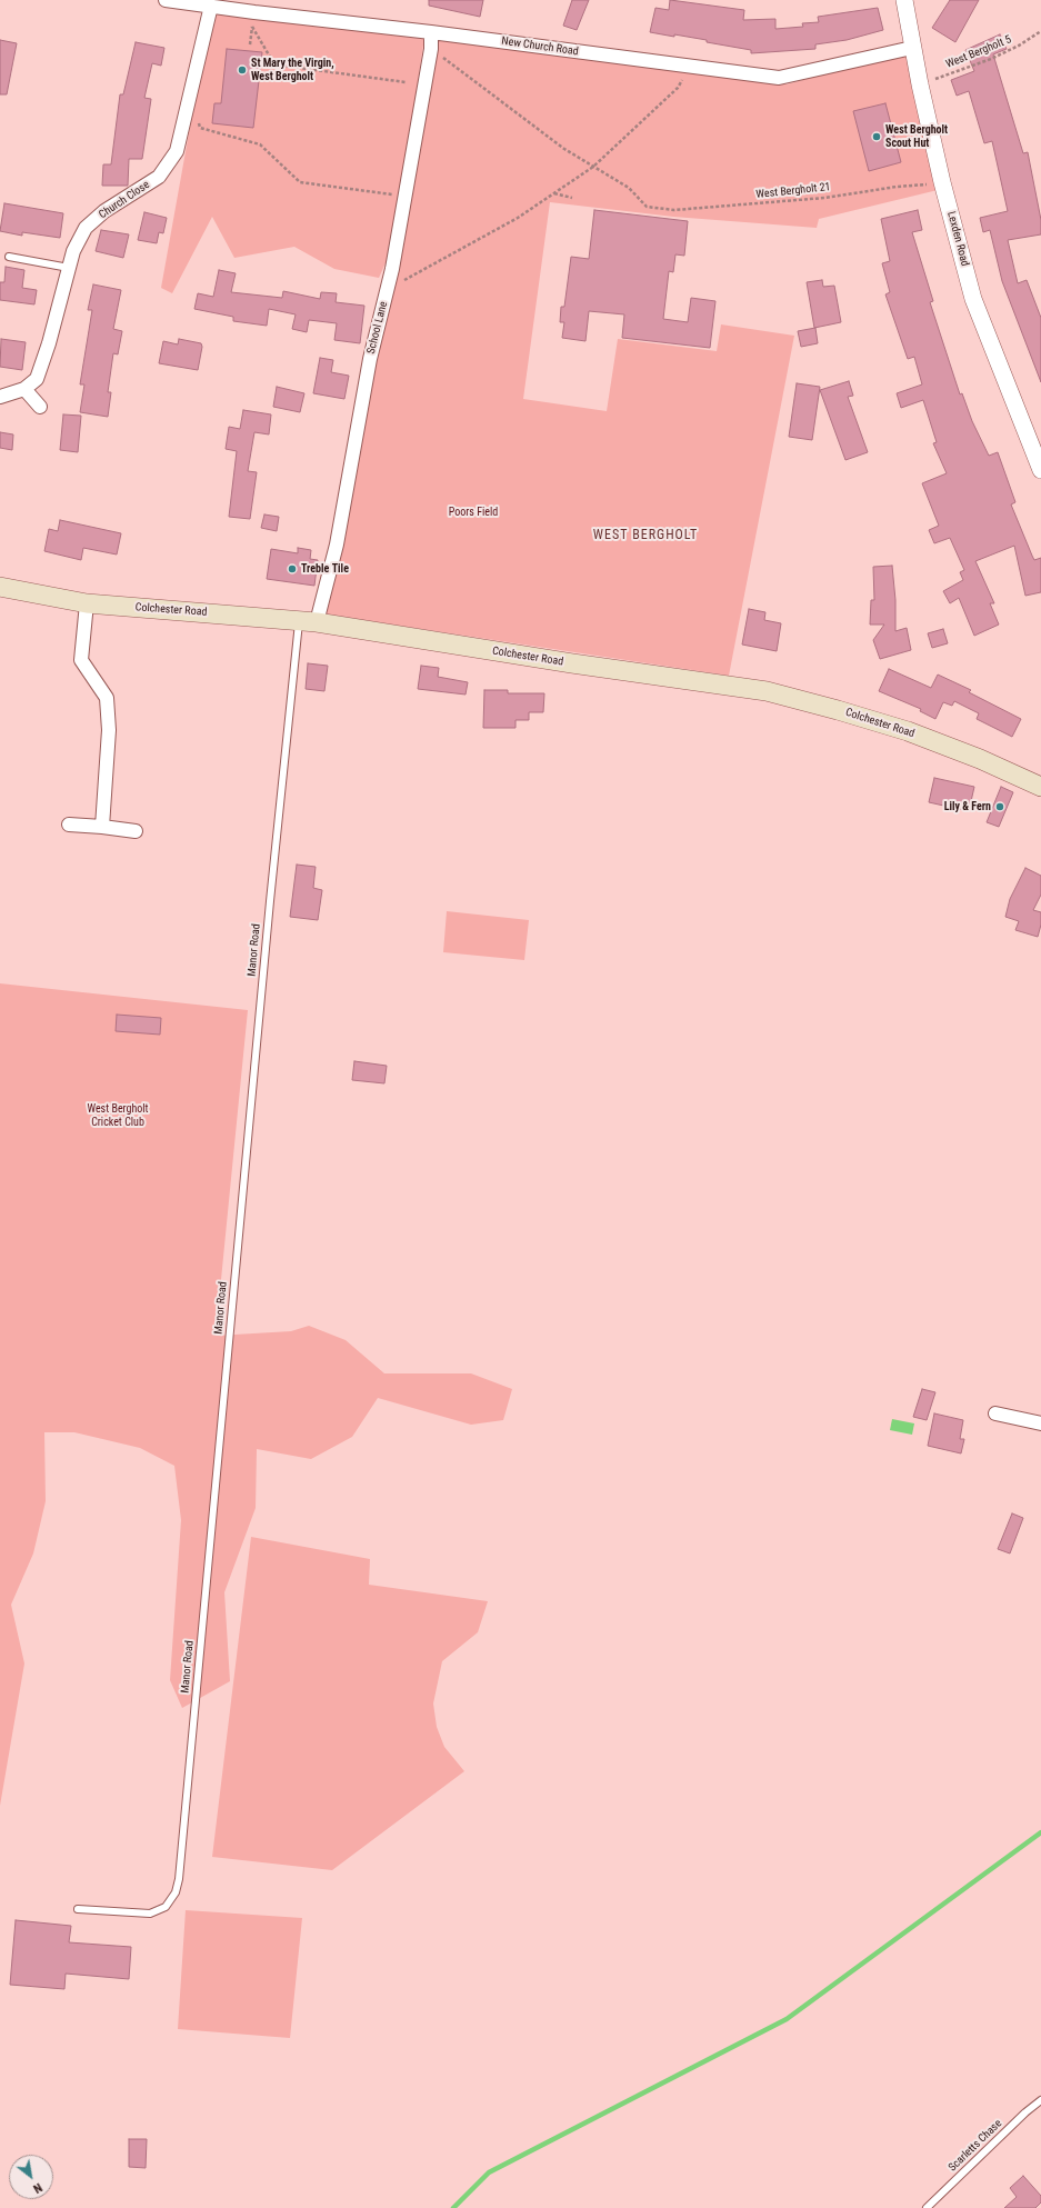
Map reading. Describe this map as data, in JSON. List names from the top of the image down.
{
  "streets": {
    "main road": ["Colchester Road"],
    "street": [
      "New Church Road",
      "Church Close",
      "Lexden Road",
      "School Lane"
    ],
    "lane": ["Manor Road", "Scarletts Chase"],
    "path": ["West Bergholt 5", "West Bergholt 21"]
  },
  "crossings": [
    ["New Church Road", "Church Close"],
    ["New Church Road", "Lexden Road"],
    ["New Church Road", "School Lane"],
    ["West Bergholt 5", "Lexden Road"],
    ["West Bergholt 21", "Lexden Road"],
    ["School Lane", "Colchester Road"],
    ["School Lane", "Manor Road"],
    ["Colchester Road", "Manor Road"]
  ],
  "districts": ["WEST BERGHOLT"],
  "parks": ["Poors Field", "West Bergholt Cricket Club"],
  "places": [
    "St Mary the Virgin, West Bergholt",
    "West Bergholt Scout Hut",
    "Treble Tile",
    "Lily & Fern"
  ],
  "north": "bottom right"
}
